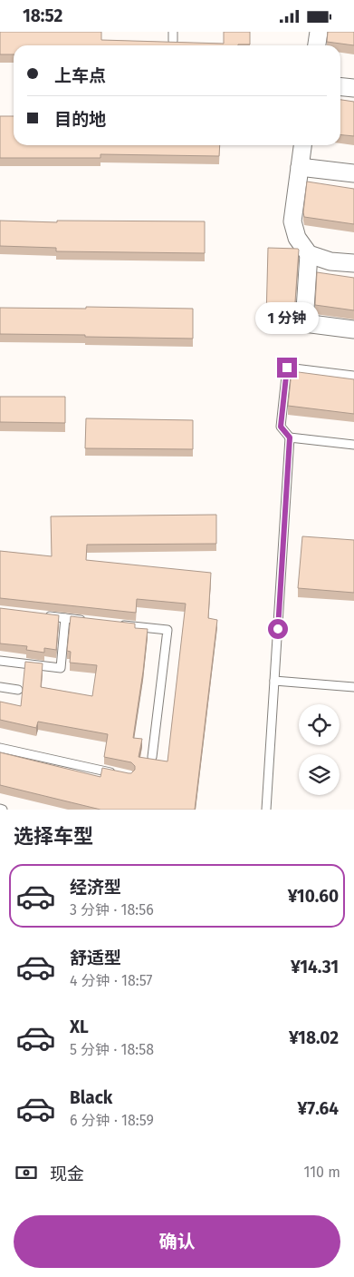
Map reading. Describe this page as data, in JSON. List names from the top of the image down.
{
  "page": {
    "status": "18:52",
    "banner": ["上车点", "目的地"],
    "bubble": "1 分钟",
    "heading": "选择车型",
    "list": [
      {
        "name": "经济型",
        "note": "3 分钟 · 18:56",
        "value": "¥10.60"
      },
      {
        "name": "舒适型",
        "note": "4 分钟 · 18:57",
        "value": "¥14.31"
      },
      {
        "name": "XL",
        "note": "5 分钟 · 18:58",
        "value": "¥18.02"
      },
      {
        "name": "Black",
        "note": "6 分钟 · 18:59",
        "value": "¥7.64"
      }
    ],
    "pay": ["现金", "110 m"],
    "buttons": "确认"
  }
}
